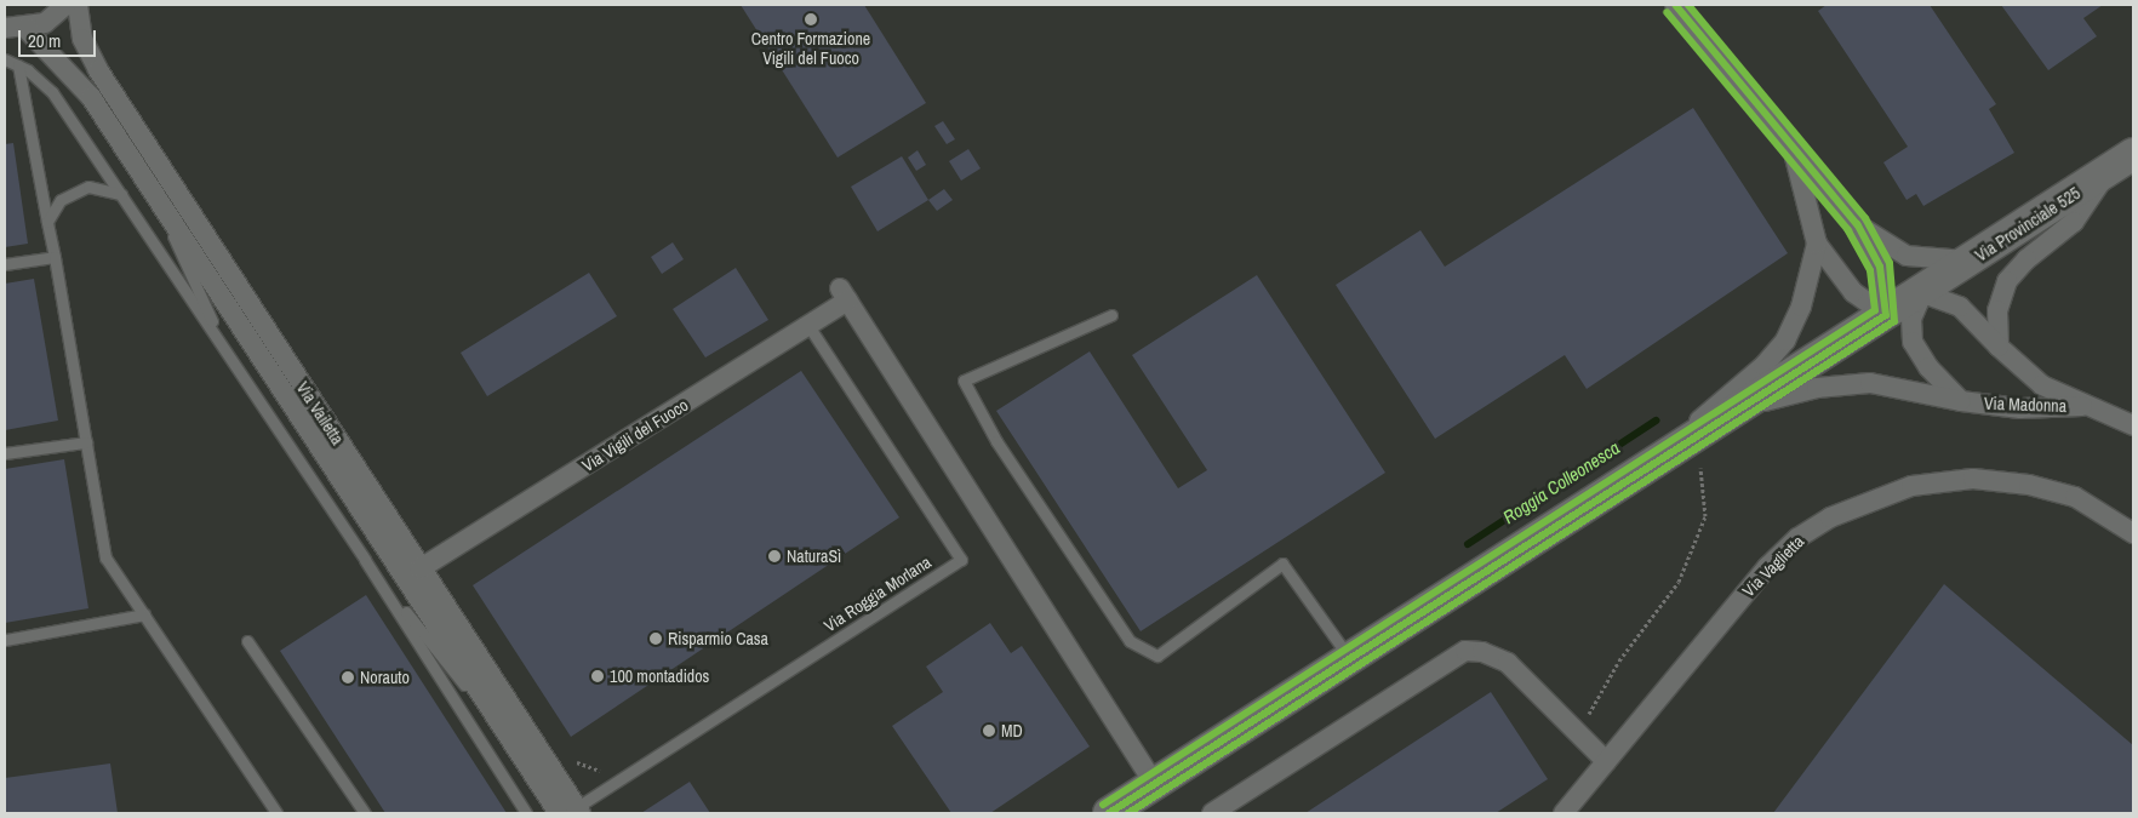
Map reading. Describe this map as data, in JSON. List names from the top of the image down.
{
  "streets": {
    "main road": ["Via Provinciale 525"],
    "street": [
      "Via Madonna",
      "Via Vailetta",
      "Via Vigili del Fuoco",
      "Via Vaglietta"
    ],
    "lane": ["Via Roggia Morlana"]
  },
  "crossings": [
    ["Via Provinciale 525", "Via Madonna"],
    ["Via Provinciale 525", "Via Vigili del Fuoco"],
    ["Via Vailetta", "Via Vigili del Fuoco"],
    ["Via Vailetta", "Via Roggia Morlana"],
    ["Via Vigili del Fuoco", "Via Roggia Morlana"]
  ],
  "water": ["Roggia Colleonesca"],
  "places": [
    "Centro Formazione Vigili del Fuoco",
    "NaturaSì",
    "Risparmio Casa",
    "100 montadidos",
    "Norauto",
    "MD"
  ],
  "scale_bar": "20 m"
}
